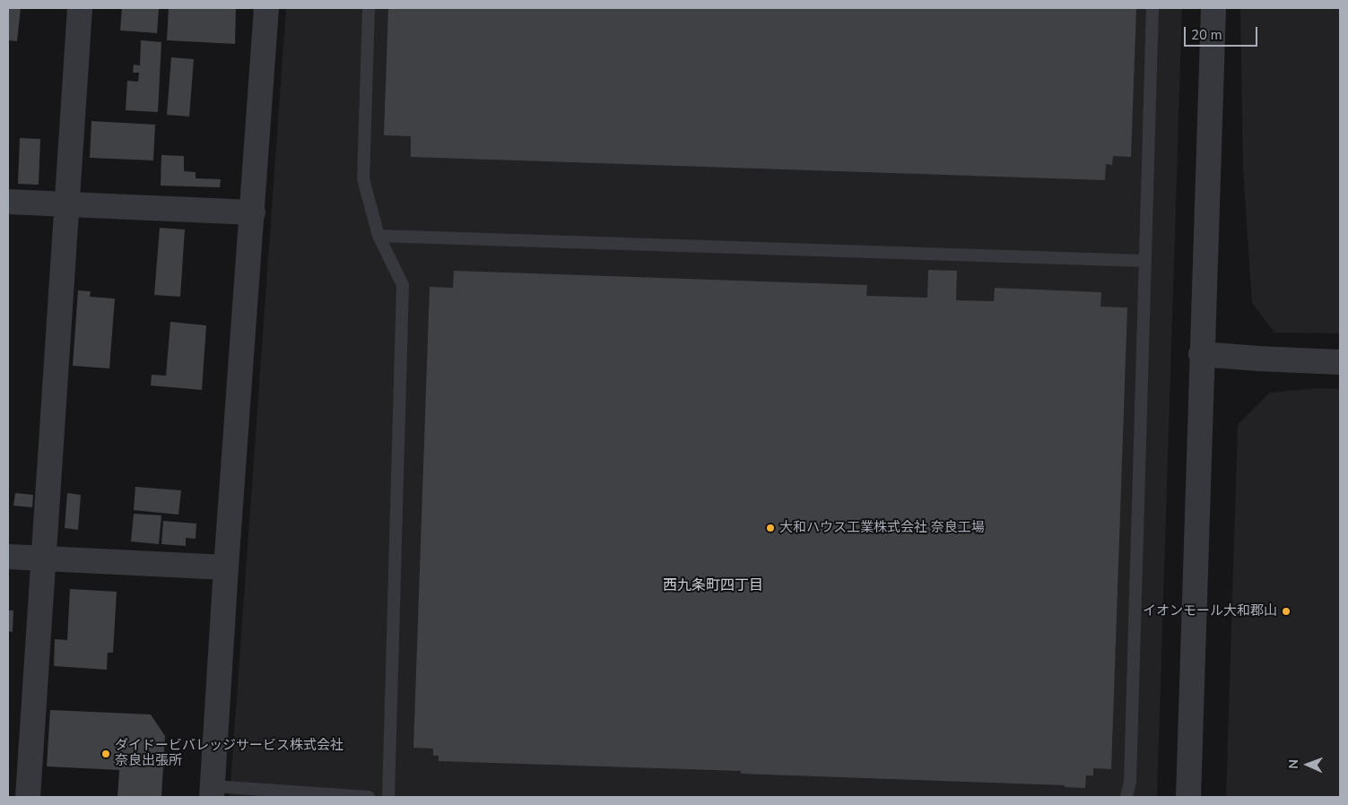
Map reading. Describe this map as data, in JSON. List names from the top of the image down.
{
  "districts": ["西九条町四丁目"],
  "places": ["大和ハウス工業株式会社 奈良工場", "イオンモール大和郡山", "ダイドービバレッジサービス株式会社 奈良出張所"],
  "scale_bar": "20 m",
  "north": "left"
}
